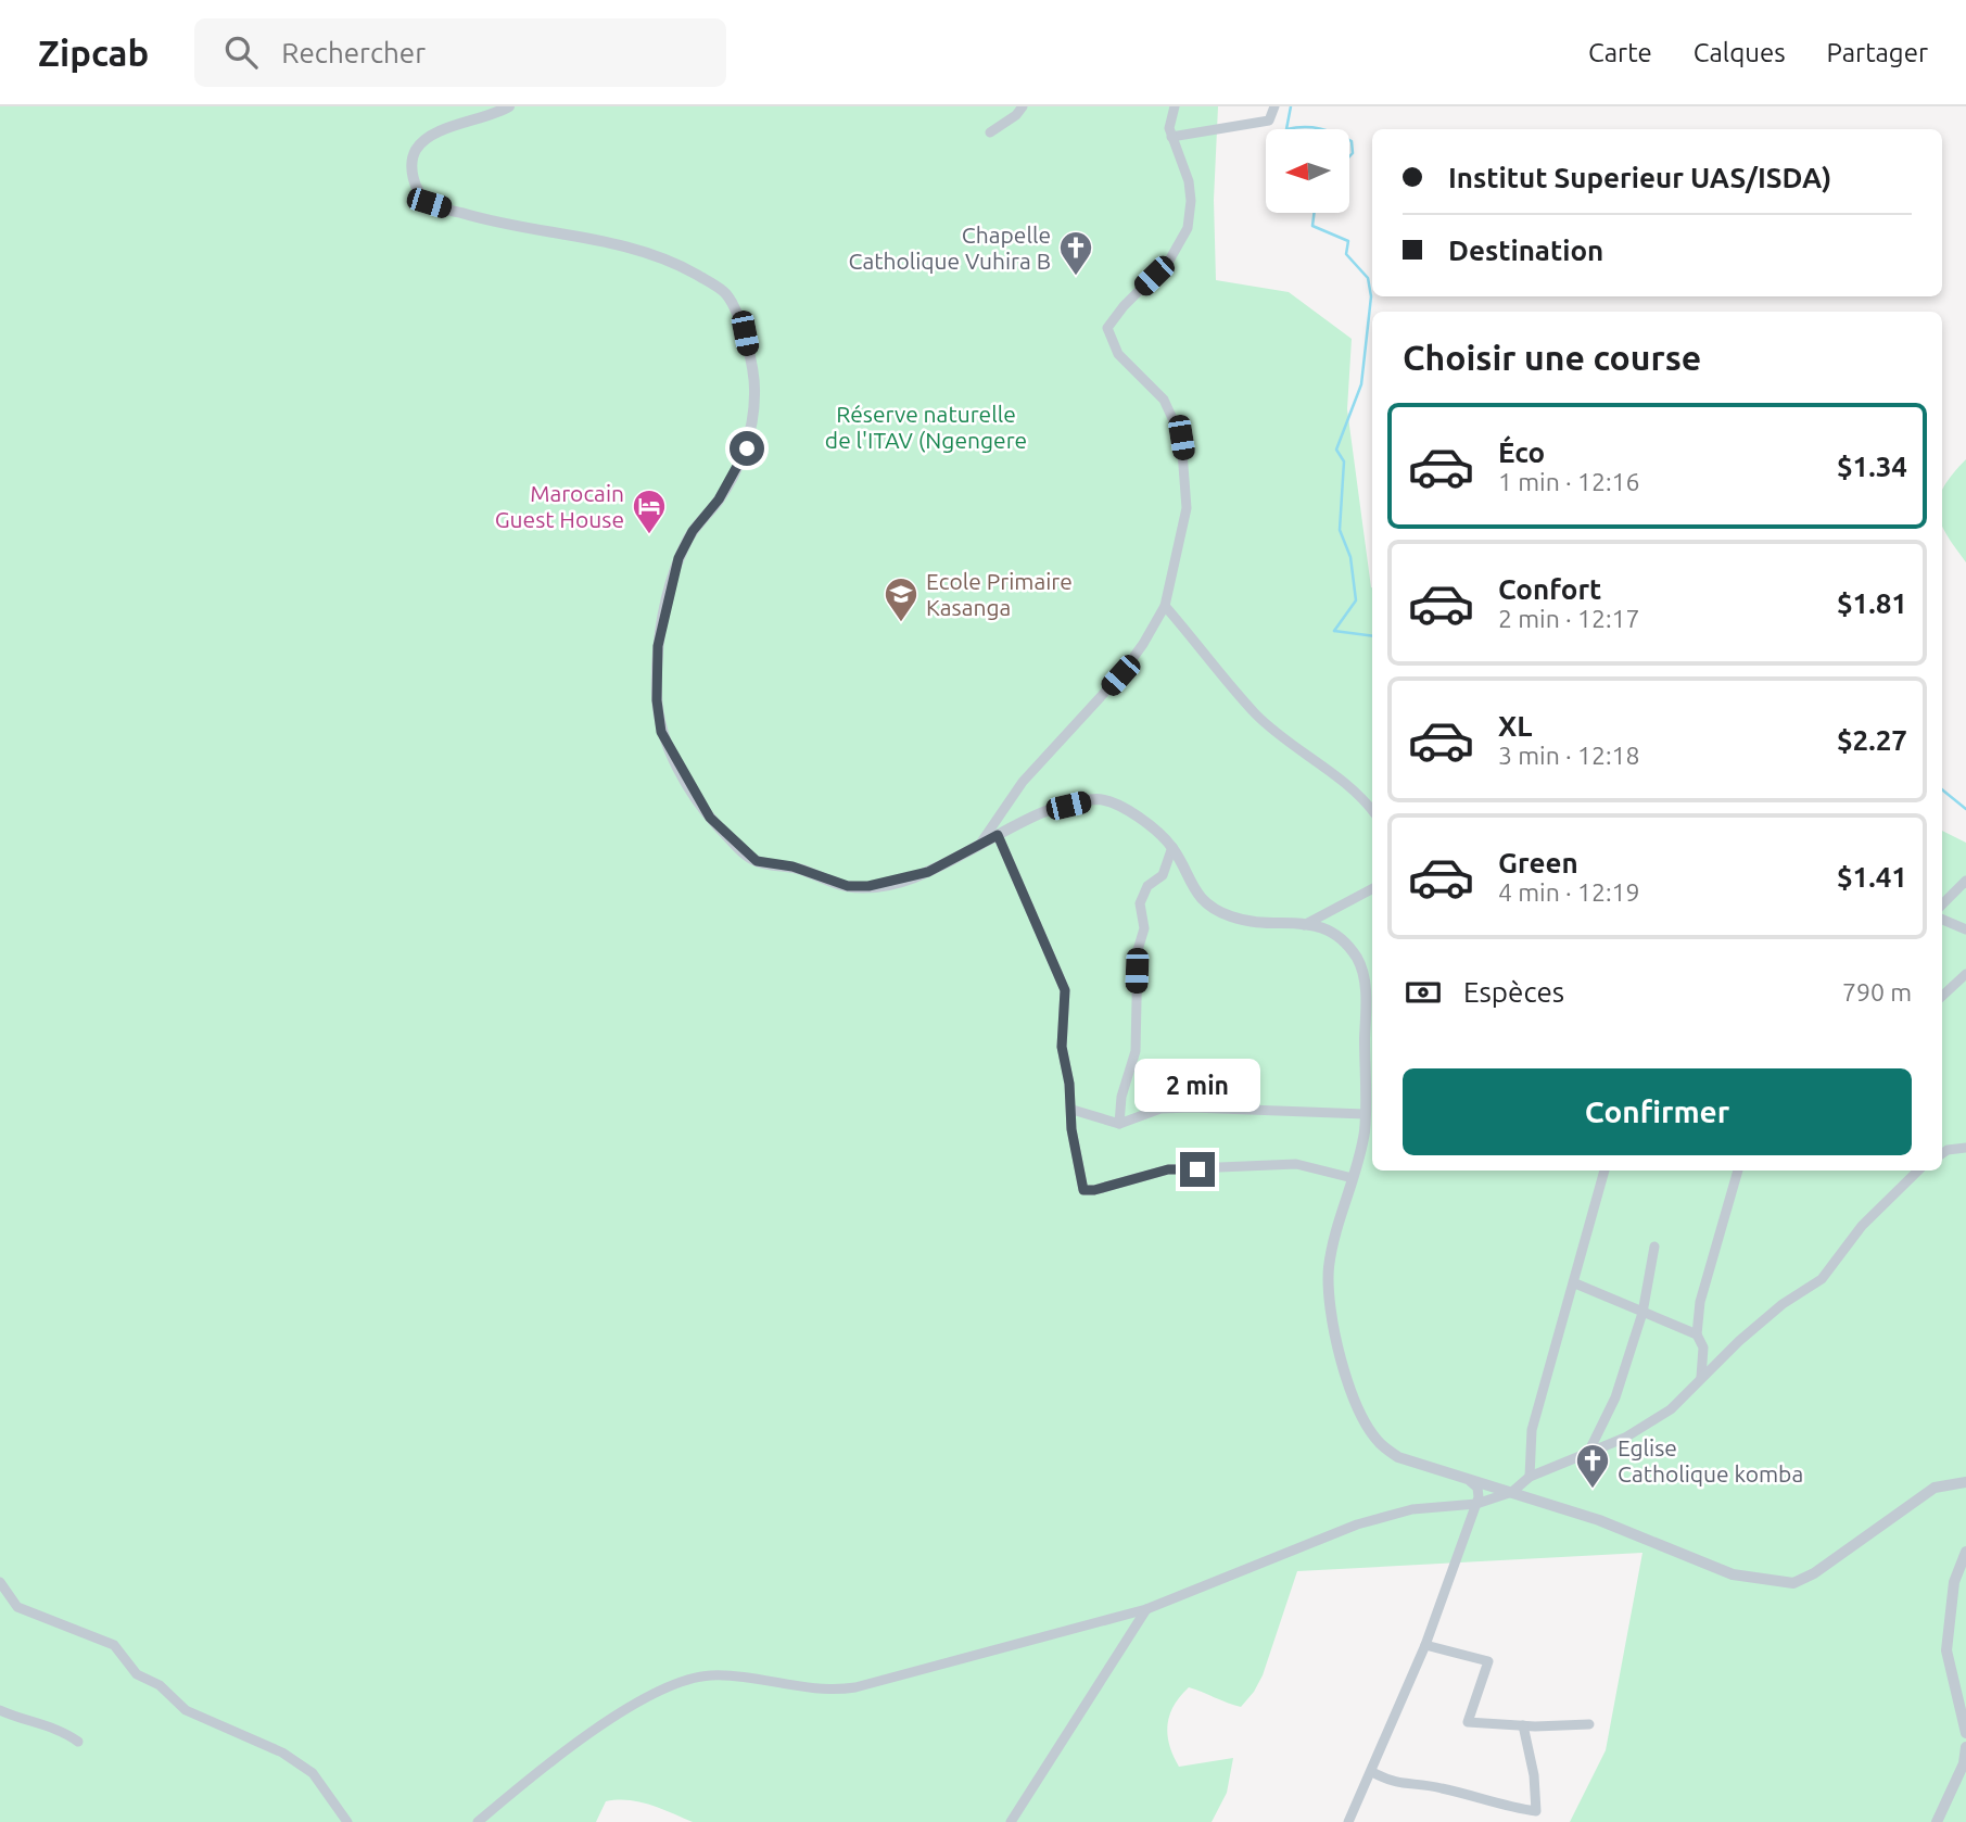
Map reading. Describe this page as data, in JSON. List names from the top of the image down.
{
  "parks": ["Réserve naturelle de l'ITAV (Ngengere"],
  "places": {
    "church": ["Chapelle Catholique Vuhira B", "Eglise Catholique komba"],
    "hotel": ["Marocain Guest House"],
    "school or university": ["Ecole Primaire Kasanga"]
  },
  "north": "left",
  "page": {
    "header": "Zipcab",
    "search": "Rechercher",
    "nav": ["Carte", "Calques", "Partager"],
    "banner": ["Institut Superieur UAS/ISDA)", "Destination"],
    "heading": "Choisir une course",
    "list": [
      {
        "name": "Éco",
        "note": "1 min · 12:16",
        "value": "$1.34"
      },
      {
        "name": "Confort",
        "note": "2 min · 12:17",
        "value": "$1.81"
      },
      {
        "name": "XL",
        "note": "3 min · 12:18",
        "value": "$2.27"
      },
      {
        "name": "Green",
        "note": "4 min · 12:19",
        "value": "$1.41"
      }
    ],
    "pay": ["Espèces", "790 m"],
    "buttons": "Confirmer",
    "bubble": "2 min"
  }
}
